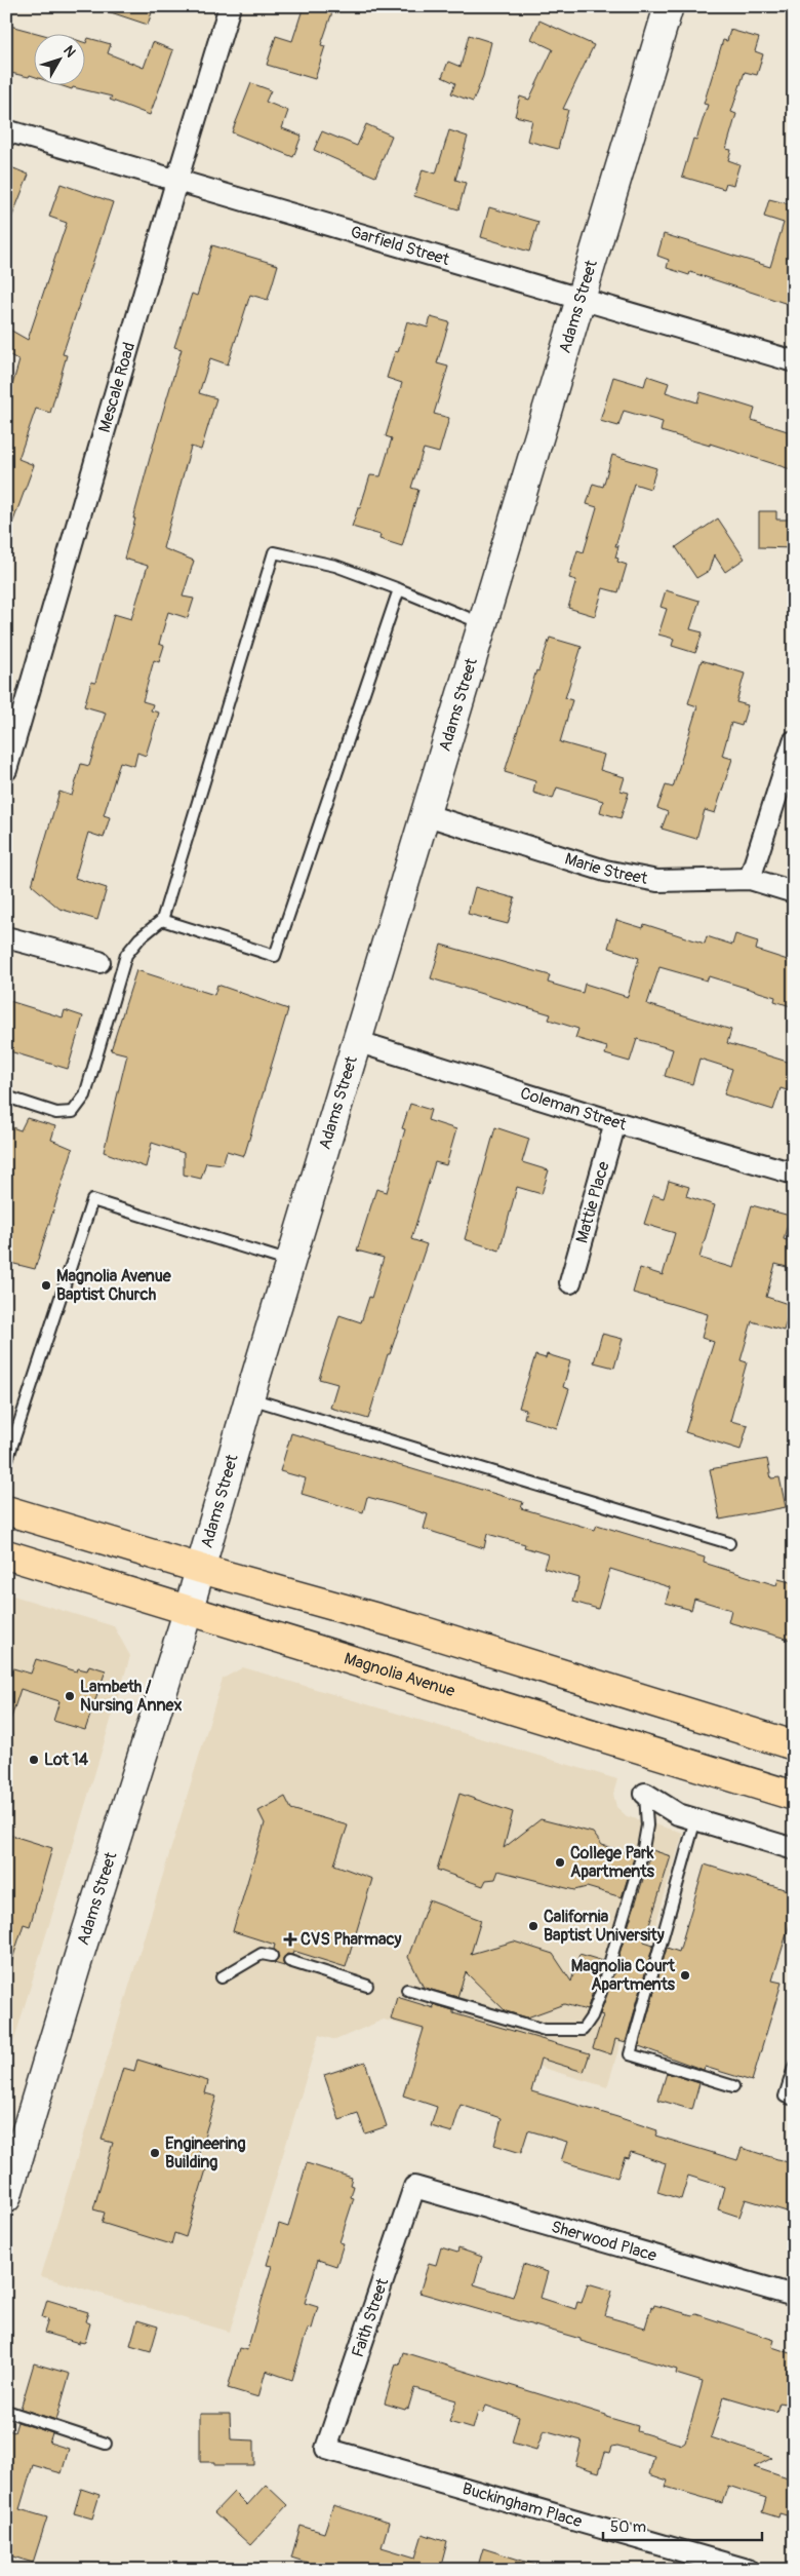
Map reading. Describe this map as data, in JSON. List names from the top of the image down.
{
  "streets": {
    "main road": ["Adams Street", "Magnolia Avenue"],
    "street": [
      "Garfield Street",
      "Mescale Road",
      "Marie Street",
      "Coleman Street",
      "Mattie Place",
      "Sherwood Place",
      "Faith Street",
      "Buckingham Place"
    ]
  },
  "crossings": [
    ["Garfield Street", "Adams Street"],
    ["Garfield Street", "Mescale Road"],
    ["Adams Street", "Marie Street"],
    ["Adams Street", "Coleman Street"],
    ["Adams Street", "Magnolia Avenue"],
    ["Coleman Street", "Mattie Place"],
    ["Sherwood Place", "Faith Street"],
    ["Faith Street", "Buckingham Place"]
  ],
  "places": {
    "other": [
      "Magnolia Avenue Baptist Church",
      "Lambeth / Nursing Annex",
      "Lot 14",
      "College Park Apartments",
      "California Baptist University",
      "Magnolia Court Apartments",
      "Engineering Building"
    ],
    "health": ["CVS Pharmacy"]
  },
  "scale_bar": "50 m",
  "north": "top right"
}
